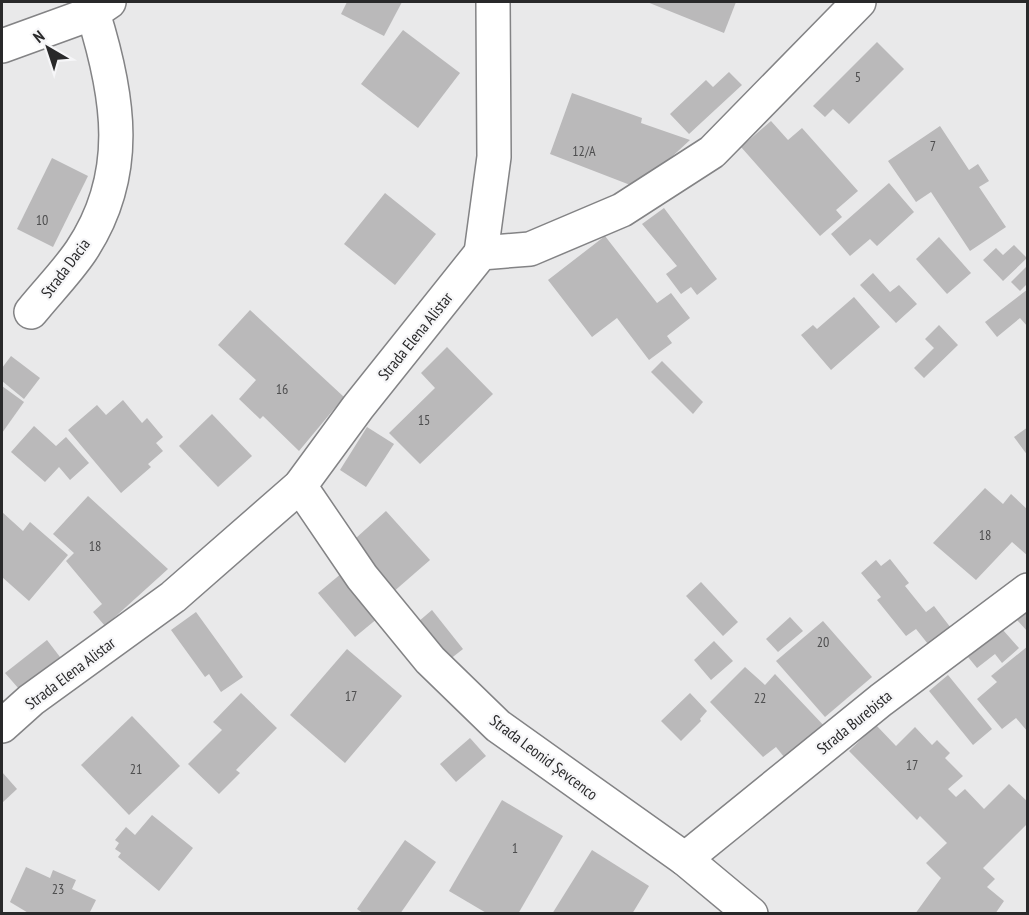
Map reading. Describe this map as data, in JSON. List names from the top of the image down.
{
  "streets": {
    "street": [
      "Strada Dacia",
      "Strada Elena Alistar",
      "Strada Burebista",
      "Strada Leonid Șevcenco"
    ]
  },
  "crossings": [
    ["Strada Elena Alistar", "Strada Leonid Șevcenco"],
    ["Strada Burebista", "Strada Leonid Șevcenco"]
  ],
  "house_numbers": [
    "5",
    "7",
    "12/A",
    "10",
    "16",
    "15",
    "18",
    "18",
    "20",
    "17",
    "22",
    "17",
    "21",
    "1",
    "23"
  ],
  "north": "top left"
}
